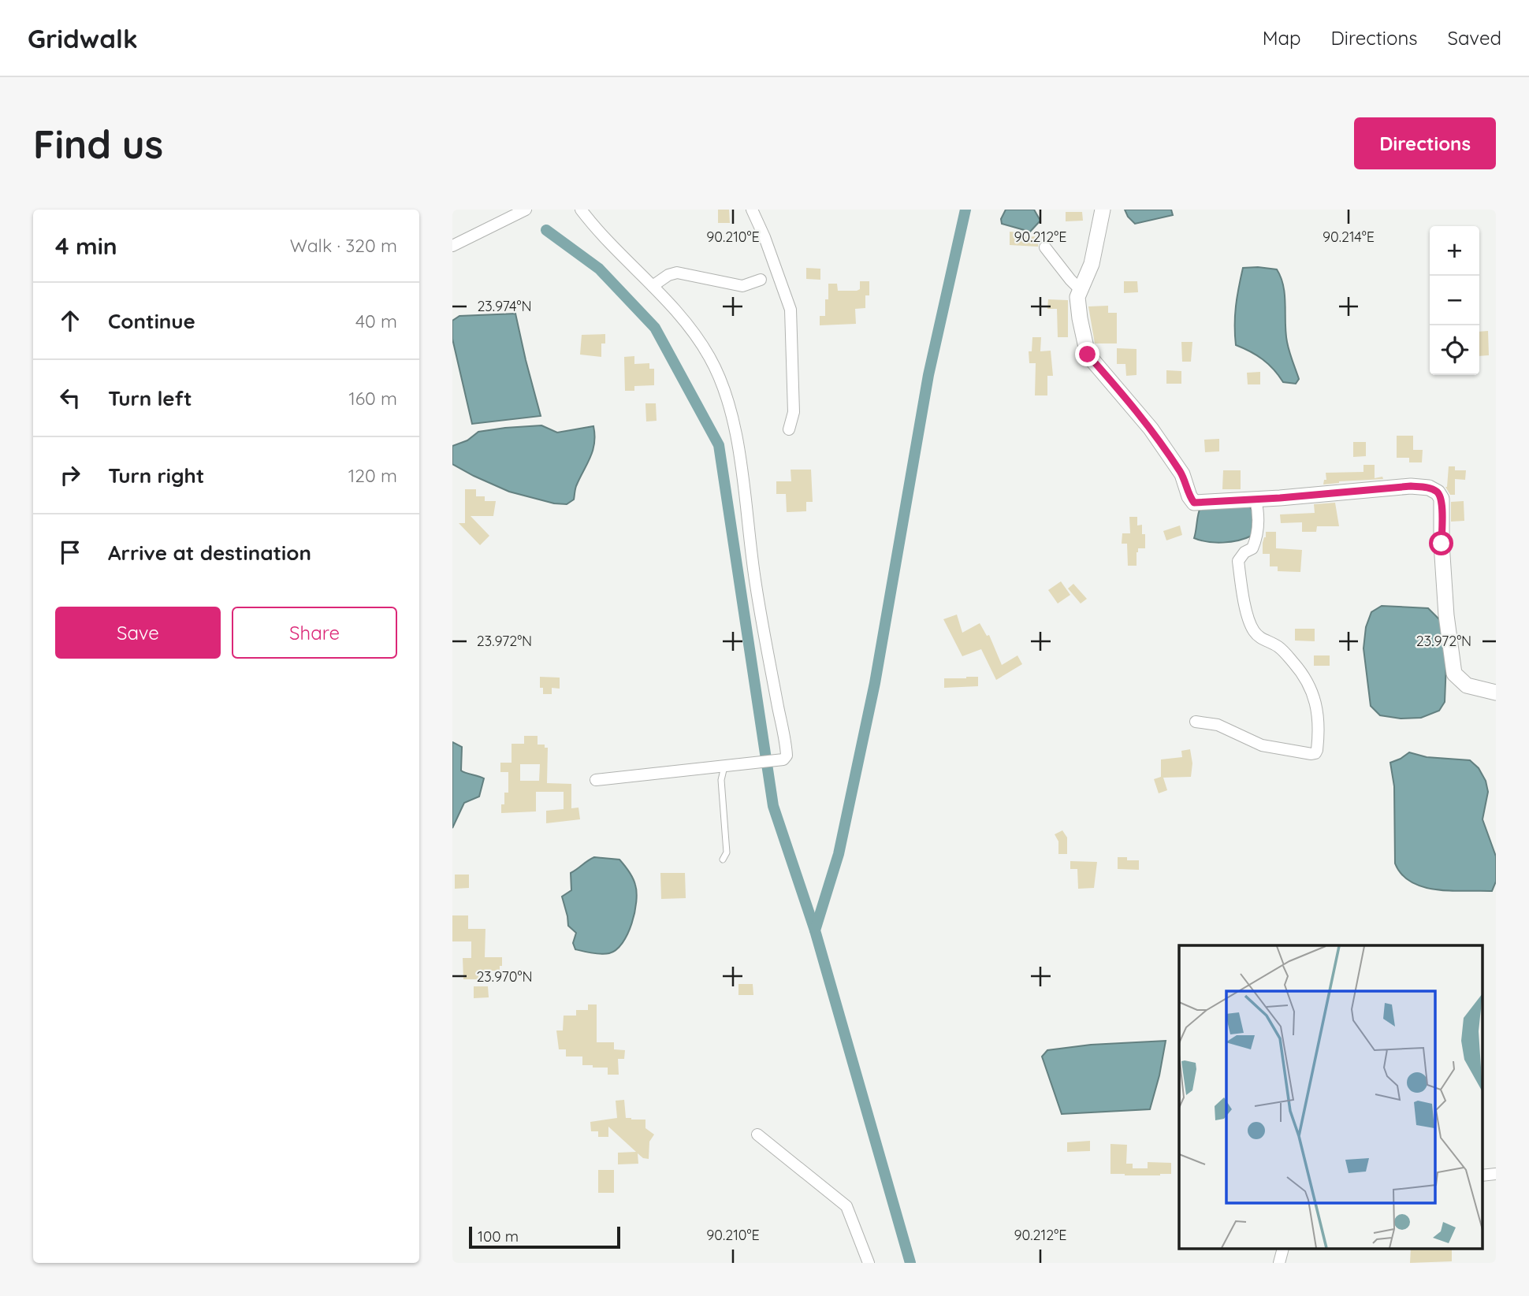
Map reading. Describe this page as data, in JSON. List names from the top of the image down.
{
  "scale_bar": "100 m",
  "page": {
    "header": "Gridwalk",
    "nav": ["Map", "Directions", "Saved"],
    "buttons": [
      "Directions",
      ["Save", "Share"]
    ],
    "title": "Find us",
    "heading": ["4 min", "Walk · 320 m"],
    "map_buttons": ["+", "−"],
    "list": [
      ["Continue", "40 m"],
      ["Turn left", "160 m"],
      ["Turn right", "120 m"],
      "Arrive at destination"
    ],
    "scale": "100 m"
  },
  "coordinates": [
    "90.210°E",
    "90.212°E",
    "90.214°E",
    "23.974°N",
    "23.972°N",
    "23.970°N"
  ]
}
